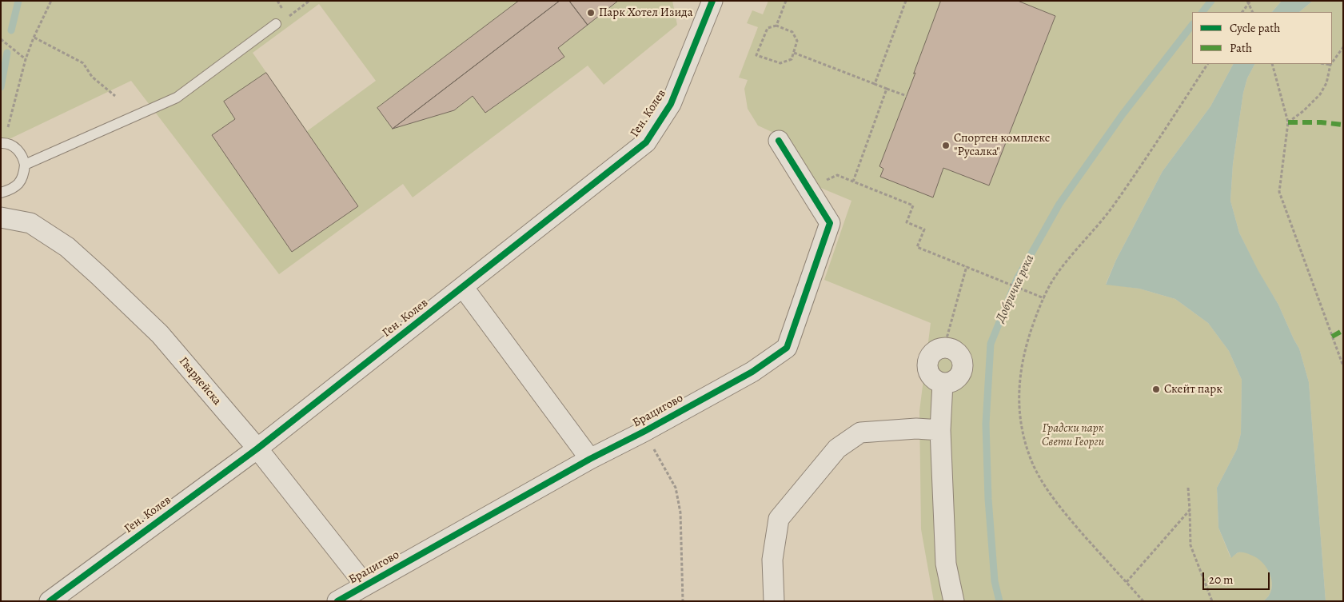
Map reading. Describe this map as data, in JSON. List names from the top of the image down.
{
  "streets": {
    "street": ["Ген. Колев", "Гвардейска", "Брацигово"]
  },
  "crossings": [
    ["Ген. Колев", "Гвардейска"],
    ["Гвардейска", "Брацигово"]
  ],
  "water": ["Добричка река"],
  "parks": ["Градски парк Свети Георги"],
  "places": ["Парк Хотел Изида", "Спортен комплекс \"Русалка\"", "Скейт парк"],
  "legend": ["Cycle path", "Path"],
  "scale_bar": "20 m"
}
